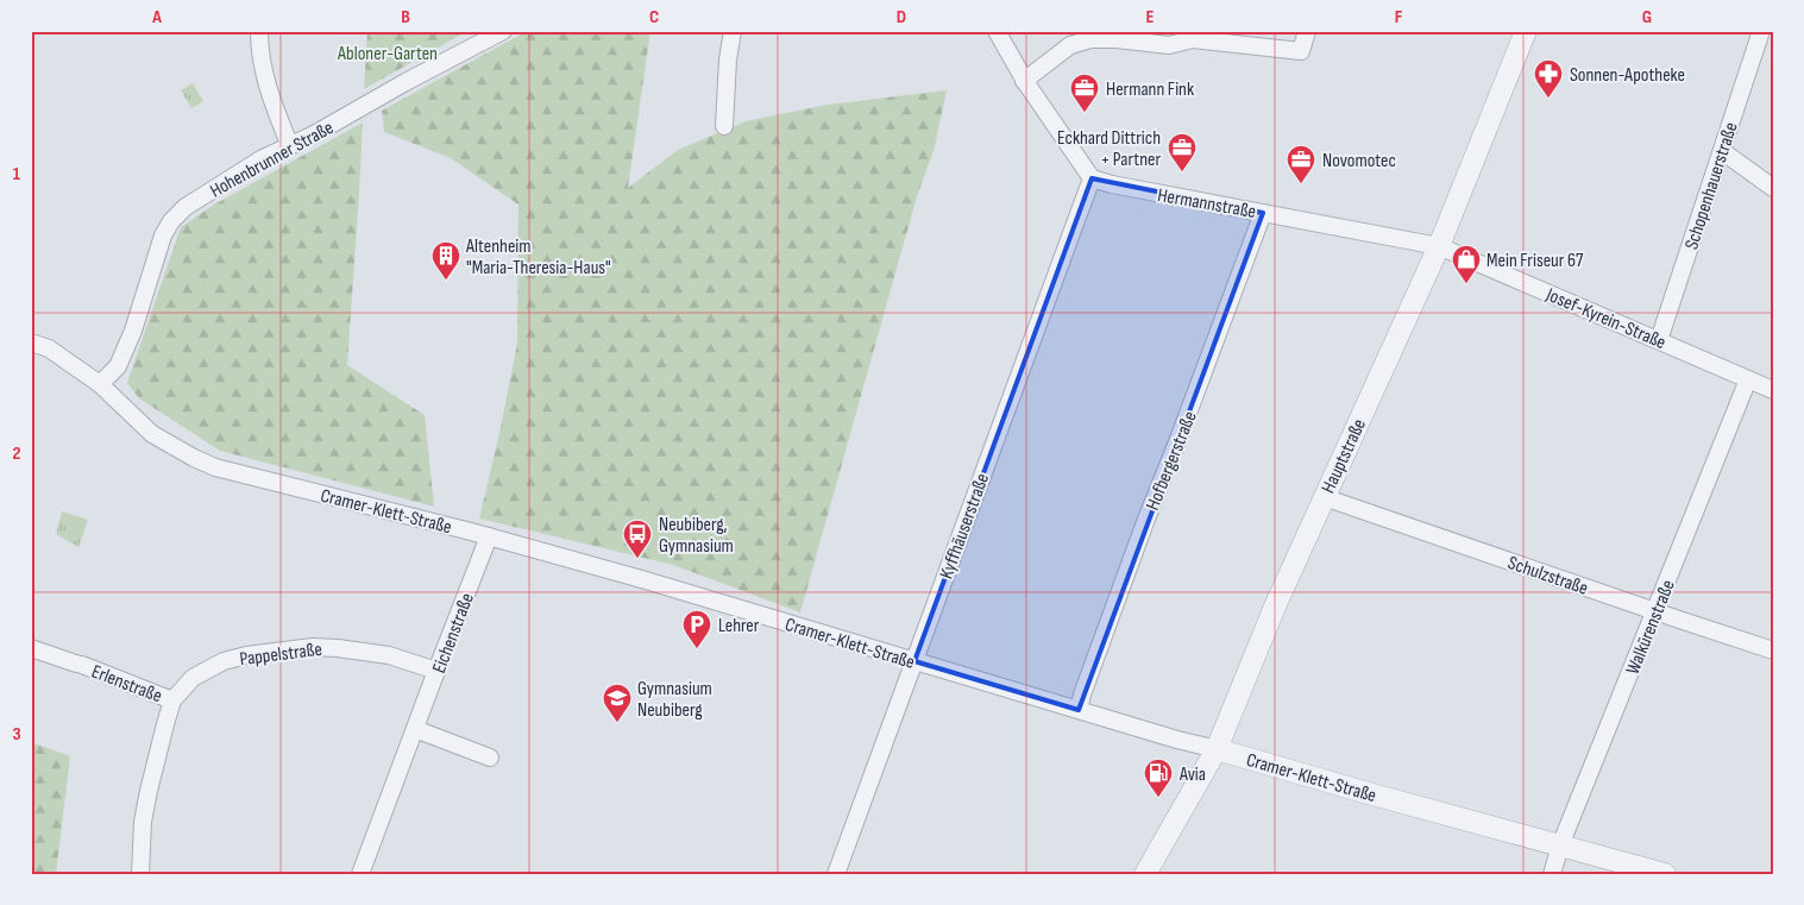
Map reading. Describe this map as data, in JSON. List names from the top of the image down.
{
  "streets": {
    "street": [
      "Hohenbrunner Straße",
      "Schopenhauerstraße",
      "Hermannstraße",
      "Josef-Kyrein-Straße",
      "Hauptstraße",
      "Hofbergerstraße",
      "Cramer-Klett-Straße",
      "Kyffhäuserstraße",
      "Schulzstraße",
      "Walkürenstraße",
      "Eichenstraße",
      "Pappelstraße",
      "Erlenstraße"
    ]
  },
  "crossings": [
    ["Hohenbrunner Straße", "Cramer-Klett-Straße"],
    ["Schopenhauerstraße", "Josef-Kyrein-Straße"],
    ["Hermannstraße", "Josef-Kyrein-Straße"],
    ["Hermannstraße", "Hauptstraße"],
    ["Hermannstraße", "Hofbergerstraße"],
    ["Hermannstraße", "Kyffhäuserstraße"],
    ["Josef-Kyrein-Straße", "Hauptstraße"],
    ["Josef-Kyrein-Straße", "Walkürenstraße"],
    ["Hauptstraße", "Cramer-Klett-Straße"],
    ["Hauptstraße", "Schulzstraße"],
    ["Hofbergerstraße", "Cramer-Klett-Straße"],
    ["Cramer-Klett-Straße", "Kyffhäuserstraße"],
    ["Cramer-Klett-Straße", "Walkürenstraße"],
    ["Cramer-Klett-Straße", "Eichenstraße"],
    ["Schulzstraße", "Walkürenstraße"],
    ["Eichenstraße", "Pappelstraße"],
    ["Pappelstraße", "Erlenstraße"]
  ],
  "parks": ["Abloner-Garten"],
  "places": {
    "pharmacy": ["Sonnen-Apotheke"],
    "office": ["Hermann Fink", "Eckhard Dittrich + Partner", "Novomotec"],
    "building": ["Altenheim \"Maria-Theresia-Haus\""],
    "shop": ["Mein Friseur 67"],
    "bus stop": ["Neubiberg, Gymnasium"],
    "parking": ["Lehrer"],
    "school or university": ["Gymnasium Neubiberg"],
    "fuel station": ["Avia"]
  },
  "grid": {
    "columns": [
      "A",
      "B",
      "C",
      "D",
      "E",
      "F",
      "G"
    ],
    "rows": ["1", "2", "3"]
  }
}
